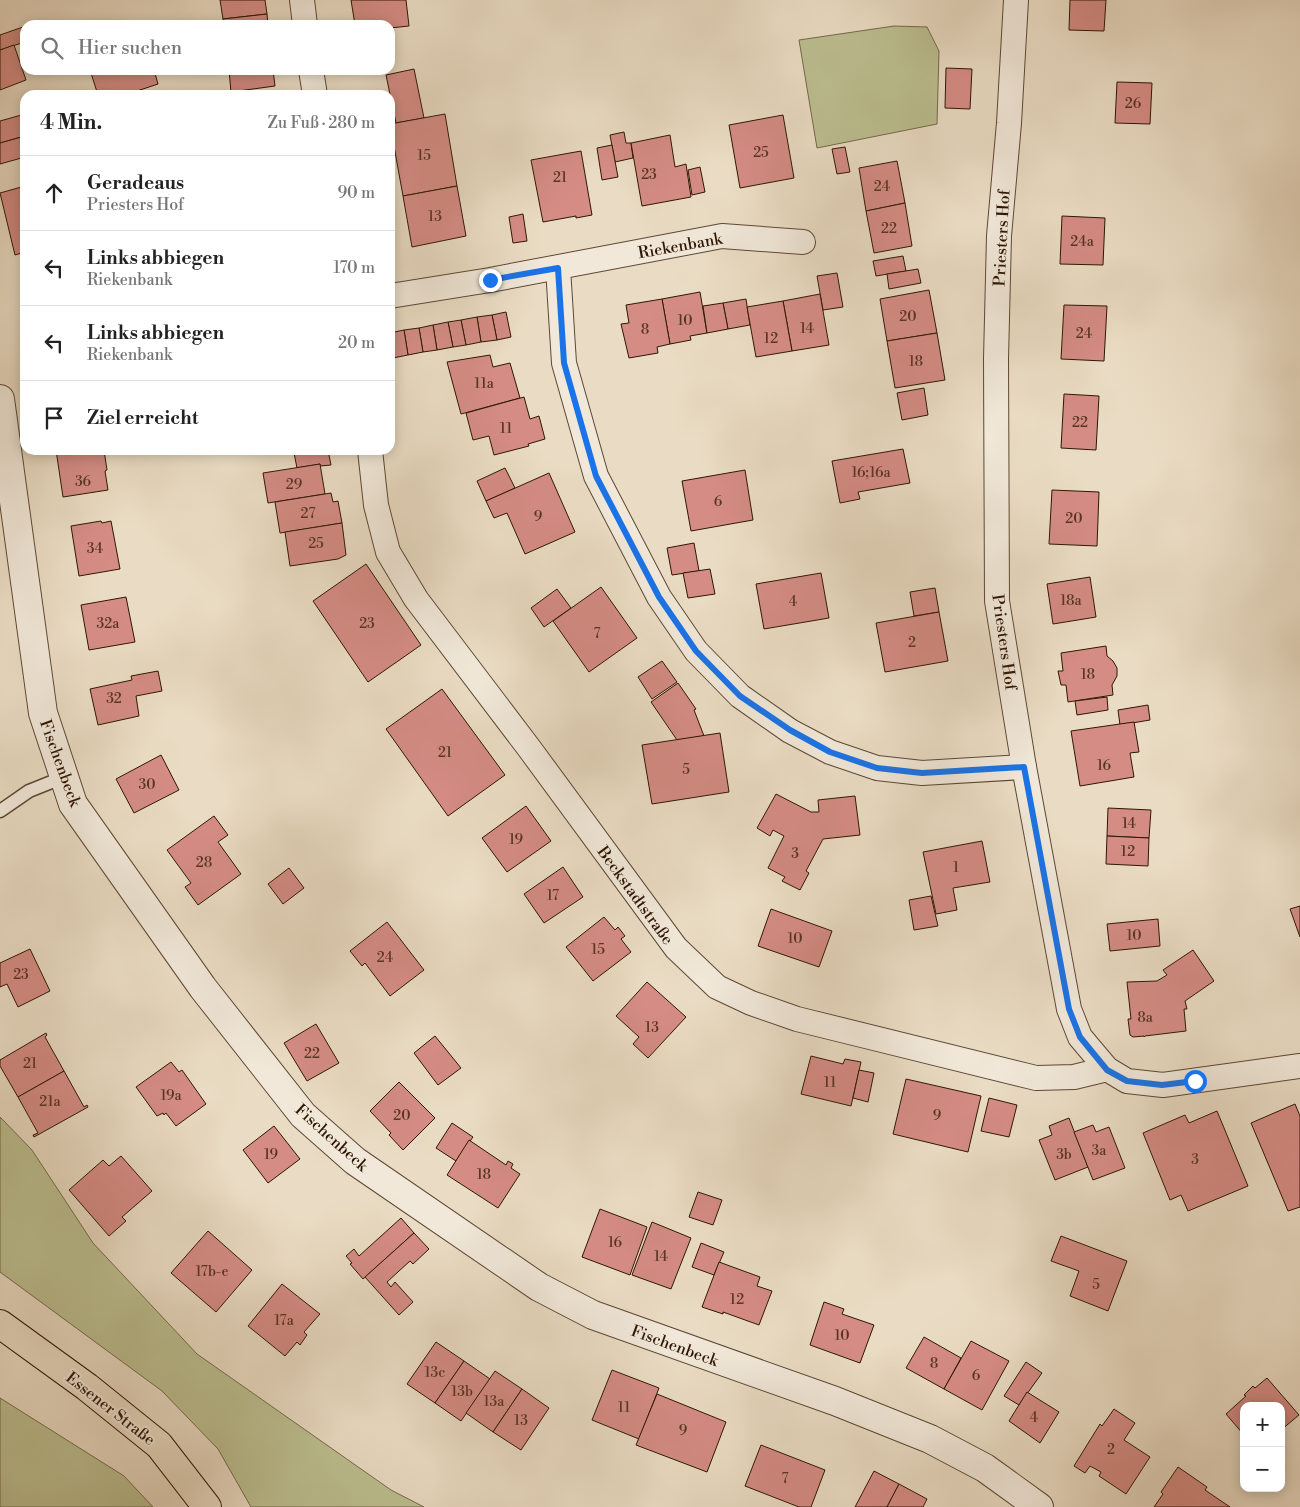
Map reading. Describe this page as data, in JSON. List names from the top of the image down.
{
  "streets": {
    "main road": ["Essener Straße"],
    "street": [
      "Priesters Hof",
      "Riekenbank",
      "Fischenbeck",
      "Beckstadtstraße"
    ]
  },
  "crossings": [
    ["Priesters Hof", "Beckstadtstraße"]
  ],
  "house_numbers": [
    "26",
    "25",
    "15",
    "23",
    "21",
    "24",
    "13",
    "22",
    "24a",
    "20",
    "10",
    "14",
    "8",
    "24",
    "12",
    "18",
    "11a",
    "22",
    "11",
    "16;16a",
    "36",
    "29",
    "6",
    "27",
    "9",
    "20",
    "25",
    "34",
    "18a",
    "4",
    "32a",
    "23",
    "7",
    "2",
    "18",
    "32",
    "21",
    "16",
    "5",
    "30",
    "14",
    "19",
    "12",
    "3",
    "28",
    "1",
    "17",
    "10",
    "10",
    "15",
    "24",
    "23",
    "8a",
    "13",
    "22",
    "21",
    "11",
    "19a",
    "21a",
    "20",
    "9",
    "3a",
    "19",
    "3b",
    "3",
    "18",
    "16",
    "14",
    "17b-e",
    "5",
    "12",
    "17a",
    "10",
    "8",
    "13c",
    "6",
    "13b",
    "13a",
    "11",
    "4",
    "13",
    "9",
    "2",
    "7"
  ],
  "page": {
    "search": "Hier suchen",
    "heading": ["4 Min.", "Zu Fuß · 280 m"],
    "list": [
      ["Geradeaus", "Priesters Hof", "90 m"],
      ["Links abbiegen", "Riekenbank", "170 m"],
      ["Links abbiegen", "Riekenbank", "20 m"],
      "Ziel erreicht"
    ],
    "map_buttons": ["+", "−"]
  }
}
